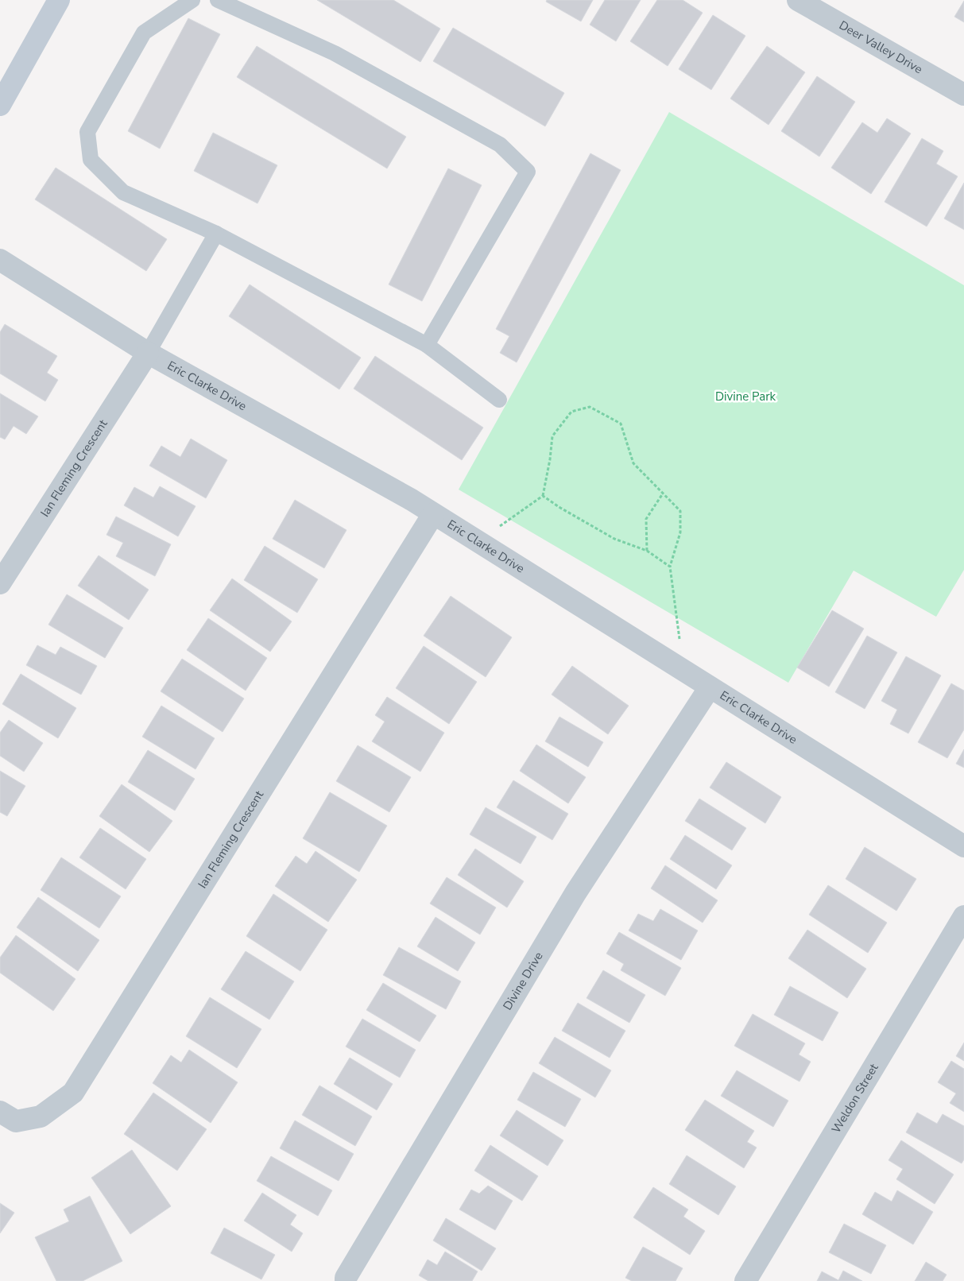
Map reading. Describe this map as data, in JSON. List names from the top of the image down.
{
  "streets": {
    "street": [
      "Deer Valley Drive",
      "Eric Clarke Drive",
      "Ian Fleming Crescent",
      "Divine Drive",
      "Weldon Street"
    ]
  },
  "crossings": [
    ["Eric Clarke Drive", "Ian Fleming Crescent"],
    ["Eric Clarke Drive", "Divine Drive"]
  ],
  "parks": ["Divine Park"]
}
